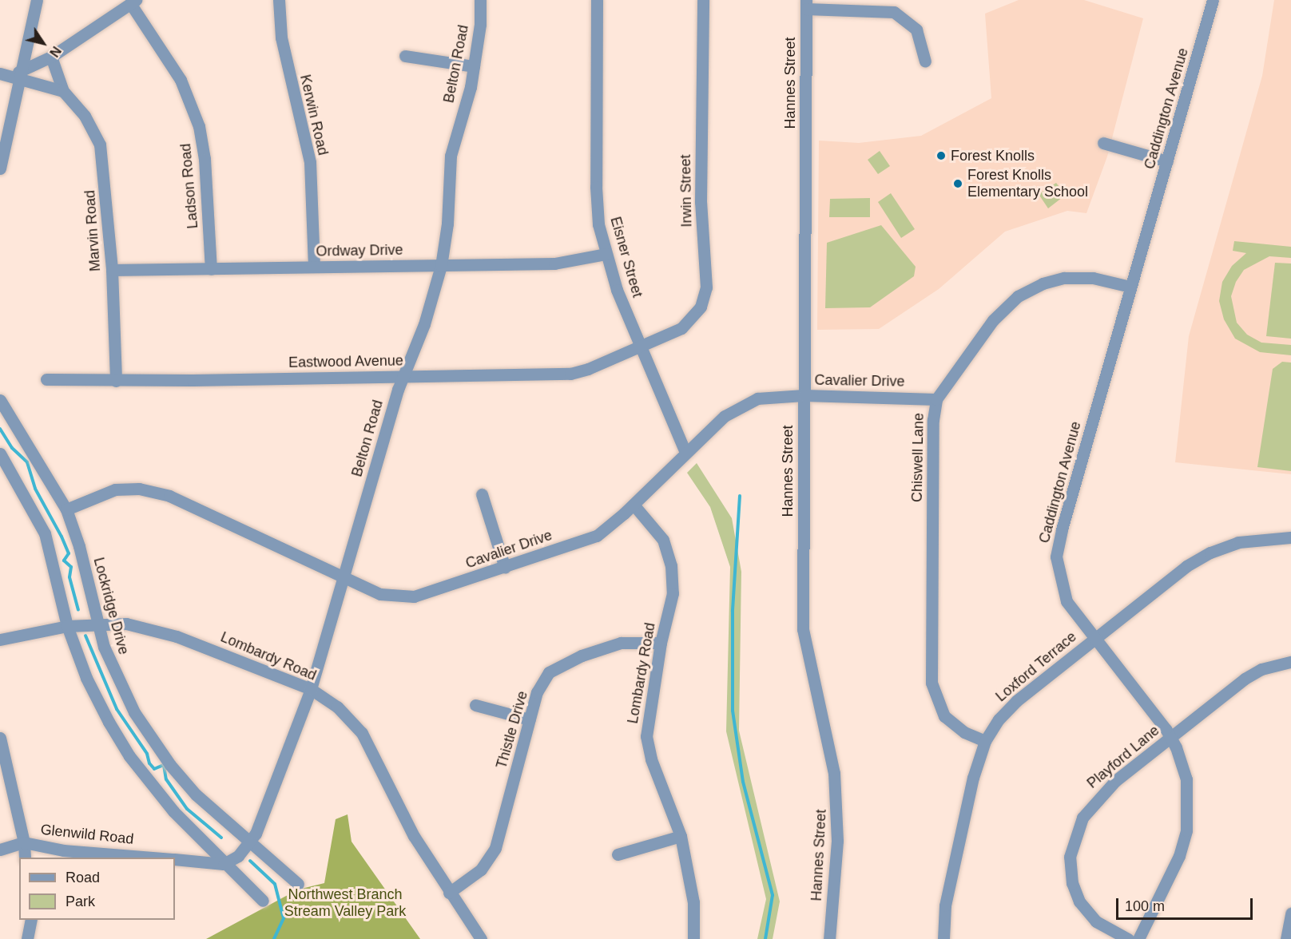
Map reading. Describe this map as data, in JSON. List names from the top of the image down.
{
  "streets": {
    "street": [
      "Belton Road",
      "Hannes Street",
      "Caddington Avenue",
      "Kerwin Road",
      "Ladson Road",
      "Irwin Street",
      "Marvin Road",
      "Ordway Drive",
      "Eisner Street",
      "Eastwood Avenue",
      "Cavalier Drive",
      "Chiswell Lane",
      "Lockridge Drive",
      "Lombardy Road",
      "Loxford Terrace",
      "Thistle Drive",
      "Playford Lane",
      "Glenwild Road"
    ]
  },
  "crossings": [
    ["Belton Road", "Ordway Drive"],
    ["Belton Road", "Eastwood Avenue"],
    ["Belton Road", "Cavalier Drive"],
    ["Belton Road", "Lockridge Drive"],
    ["Belton Road", "Lombardy Road"],
    ["Hannes Street", "Cavalier Drive"],
    ["Caddington Avenue", "Chiswell Lane"],
    ["Caddington Avenue", "Loxford Terrace"],
    ["Caddington Avenue", "Playford Lane"],
    ["Kerwin Road", "Ordway Drive"],
    ["Ladson Road", "Ordway Drive"],
    ["Irwin Street", "Eisner Street"],
    ["Irwin Street", "Eastwood Avenue"],
    ["Marvin Road", "Ordway Drive"],
    ["Marvin Road", "Eastwood Avenue"],
    ["Ordway Drive", "Eisner Street"],
    ["Eisner Street", "Eastwood Avenue"],
    ["Eisner Street", "Cavalier Drive"],
    ["Cavalier Drive", "Chiswell Lane"],
    ["Cavalier Drive", "Lockridge Drive"],
    ["Cavalier Drive", "Lombardy Road"],
    ["Chiswell Lane", "Loxford Terrace"],
    ["Lockridge Drive", "Lombardy Road"],
    ["Lombardy Road", "Thistle Drive"]
  ],
  "parks": ["Northwest Branch Stream Valley Park"],
  "places": ["Forest Knolls", "Forest Knolls Elementary School"],
  "legend": ["Road", "Park"],
  "scale_bar": "100 m",
  "north": "bottom right"
}
